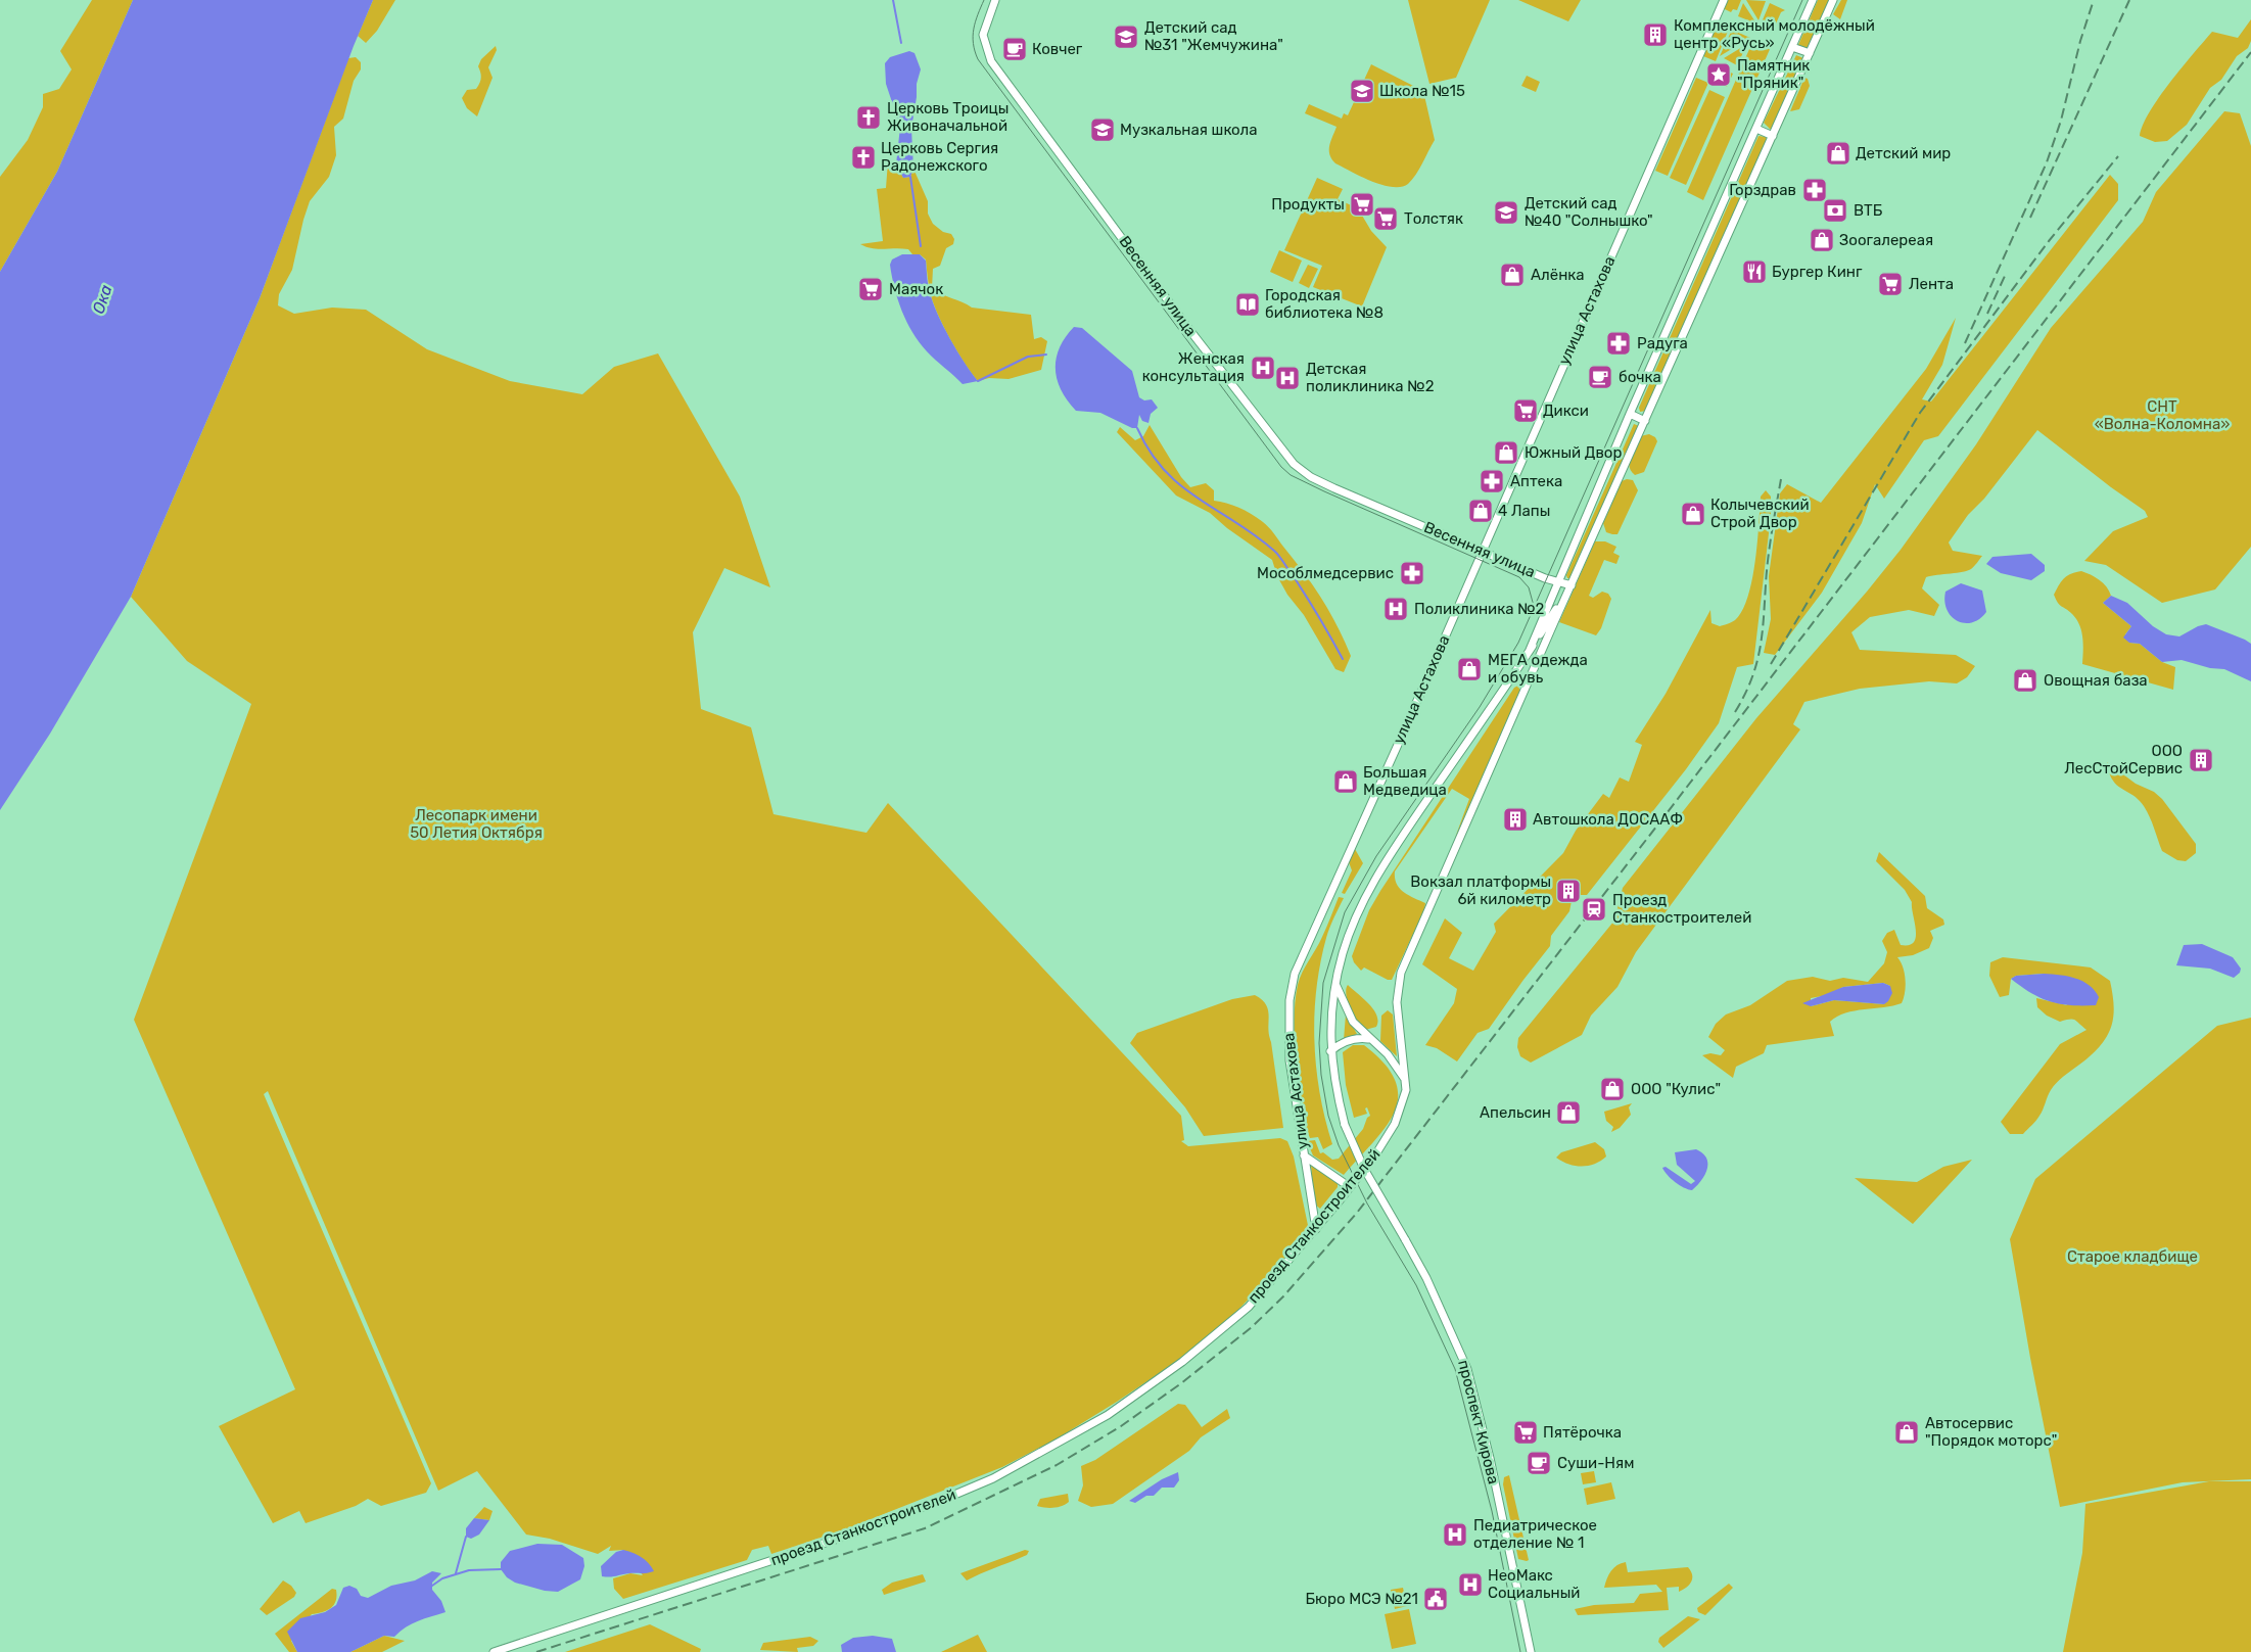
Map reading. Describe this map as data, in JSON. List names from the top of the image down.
{
  "streets": {
    "main road": [
      "Весенняя улица",
      "улица Астахова",
      "проезд Станкостроителей",
      "проспект Кирова"
    ]
  },
  "crossings": [
    ["Весенняя улица", "улица Астахова"],
    ["улица Астахова", "проезд Станкостроителей"]
  ],
  "water": ["Ока"],
  "parks": ["СНТ «Волна-Коломна»", "Лесопарк имени 50 Летия Октября", "Старое кладбище"],
  "places": {
    "building": [
      "Комплексный молодёжный центр «Русь»",
      "ООО ЛесСтойСервис",
      "Автошкола ДОСААФ",
      "Вокзал платформы 6й километр"
    ],
    "school or university": [
      "Детский сад №31 \"Жемчужина\"",
      "Школа №15",
      "Музкальная школа",
      "Детский сад №40 \"Солнышко\""
    ],
    "cafe": ["Ковчег", "бочка", "Суши-Ням"],
    "place": ["Памятник \"Пряник\""],
    "church": ["Церковь Троицы Живоначальной", "Церковь Сергия Радонежского"],
    "shop": [
      "Детский мир",
      "Зоогалереая",
      "Алёнка",
      "Южный Двор",
      "4 Лапы",
      "Колычевский Строй Двор",
      "МЕГА одежда и обувь",
      "Овощная база",
      "Большая Медведица",
      "ООО \"Кулис\"",
      "Апельсин",
      "Автосервис \"Порядок моторс\""
    ],
    "pharmacy": [
      "Горздрав",
      "Радуга",
      "Аптека",
      "Мособлмедсервис"
    ],
    "supermarket": [
      "Продукты",
      "Толстяк",
      "Лента",
      "Маячок",
      "Дикси",
      "Пятёрочка"
    ],
    "bank": ["ВТБ"],
    "restaurant": ["Бургер Кинг"],
    "library": ["Городская библиотека №8"],
    "hospital": [
      "Женская консультация",
      "Детская поликлиника №2",
      "Поликлиника №2",
      "Педиатрическое отделение № 1",
      "НеоМакс Социальный"
    ],
    "station": ["Проезд Станкостроителей"],
    "public building": ["Бюро МСЭ №21"]
  }
}
